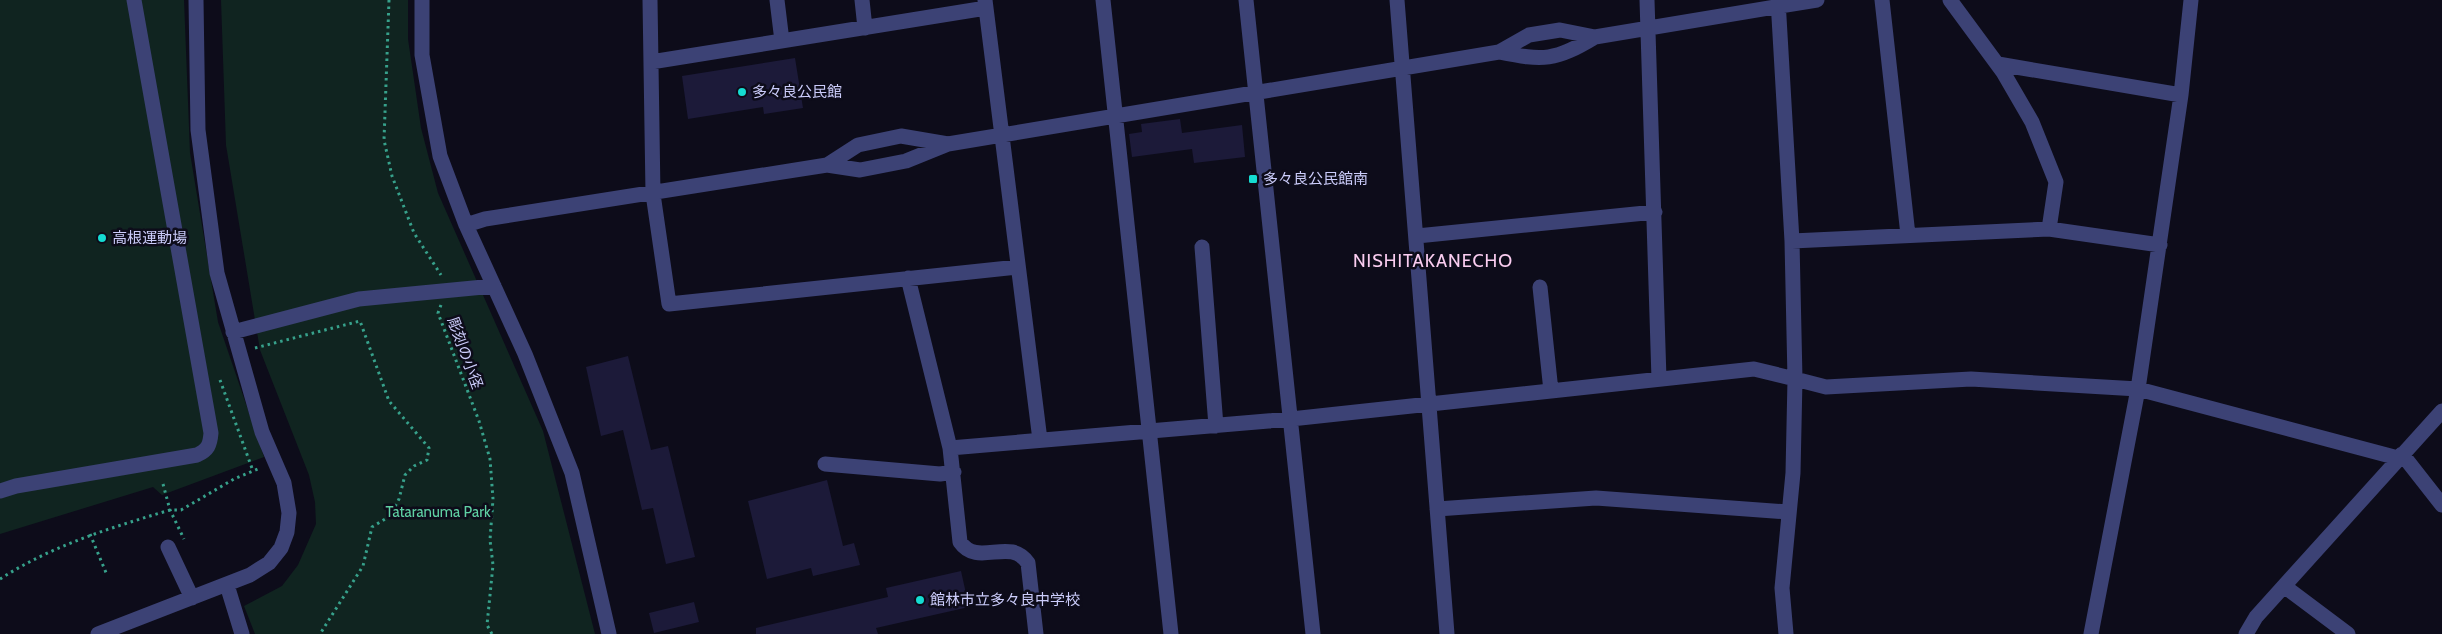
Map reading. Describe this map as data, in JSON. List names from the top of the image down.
{
  "streets": {
    "path": ["彫刻の小径"]
  },
  "districts": ["NISHITAKANECHO"],
  "parks": ["Tataranuma Park"],
  "places": {
    "other": ["多々良公民館", "高根運動場", "館林市立多々良中学校"],
    "transit": ["多々良公民館南"]
  }
}
